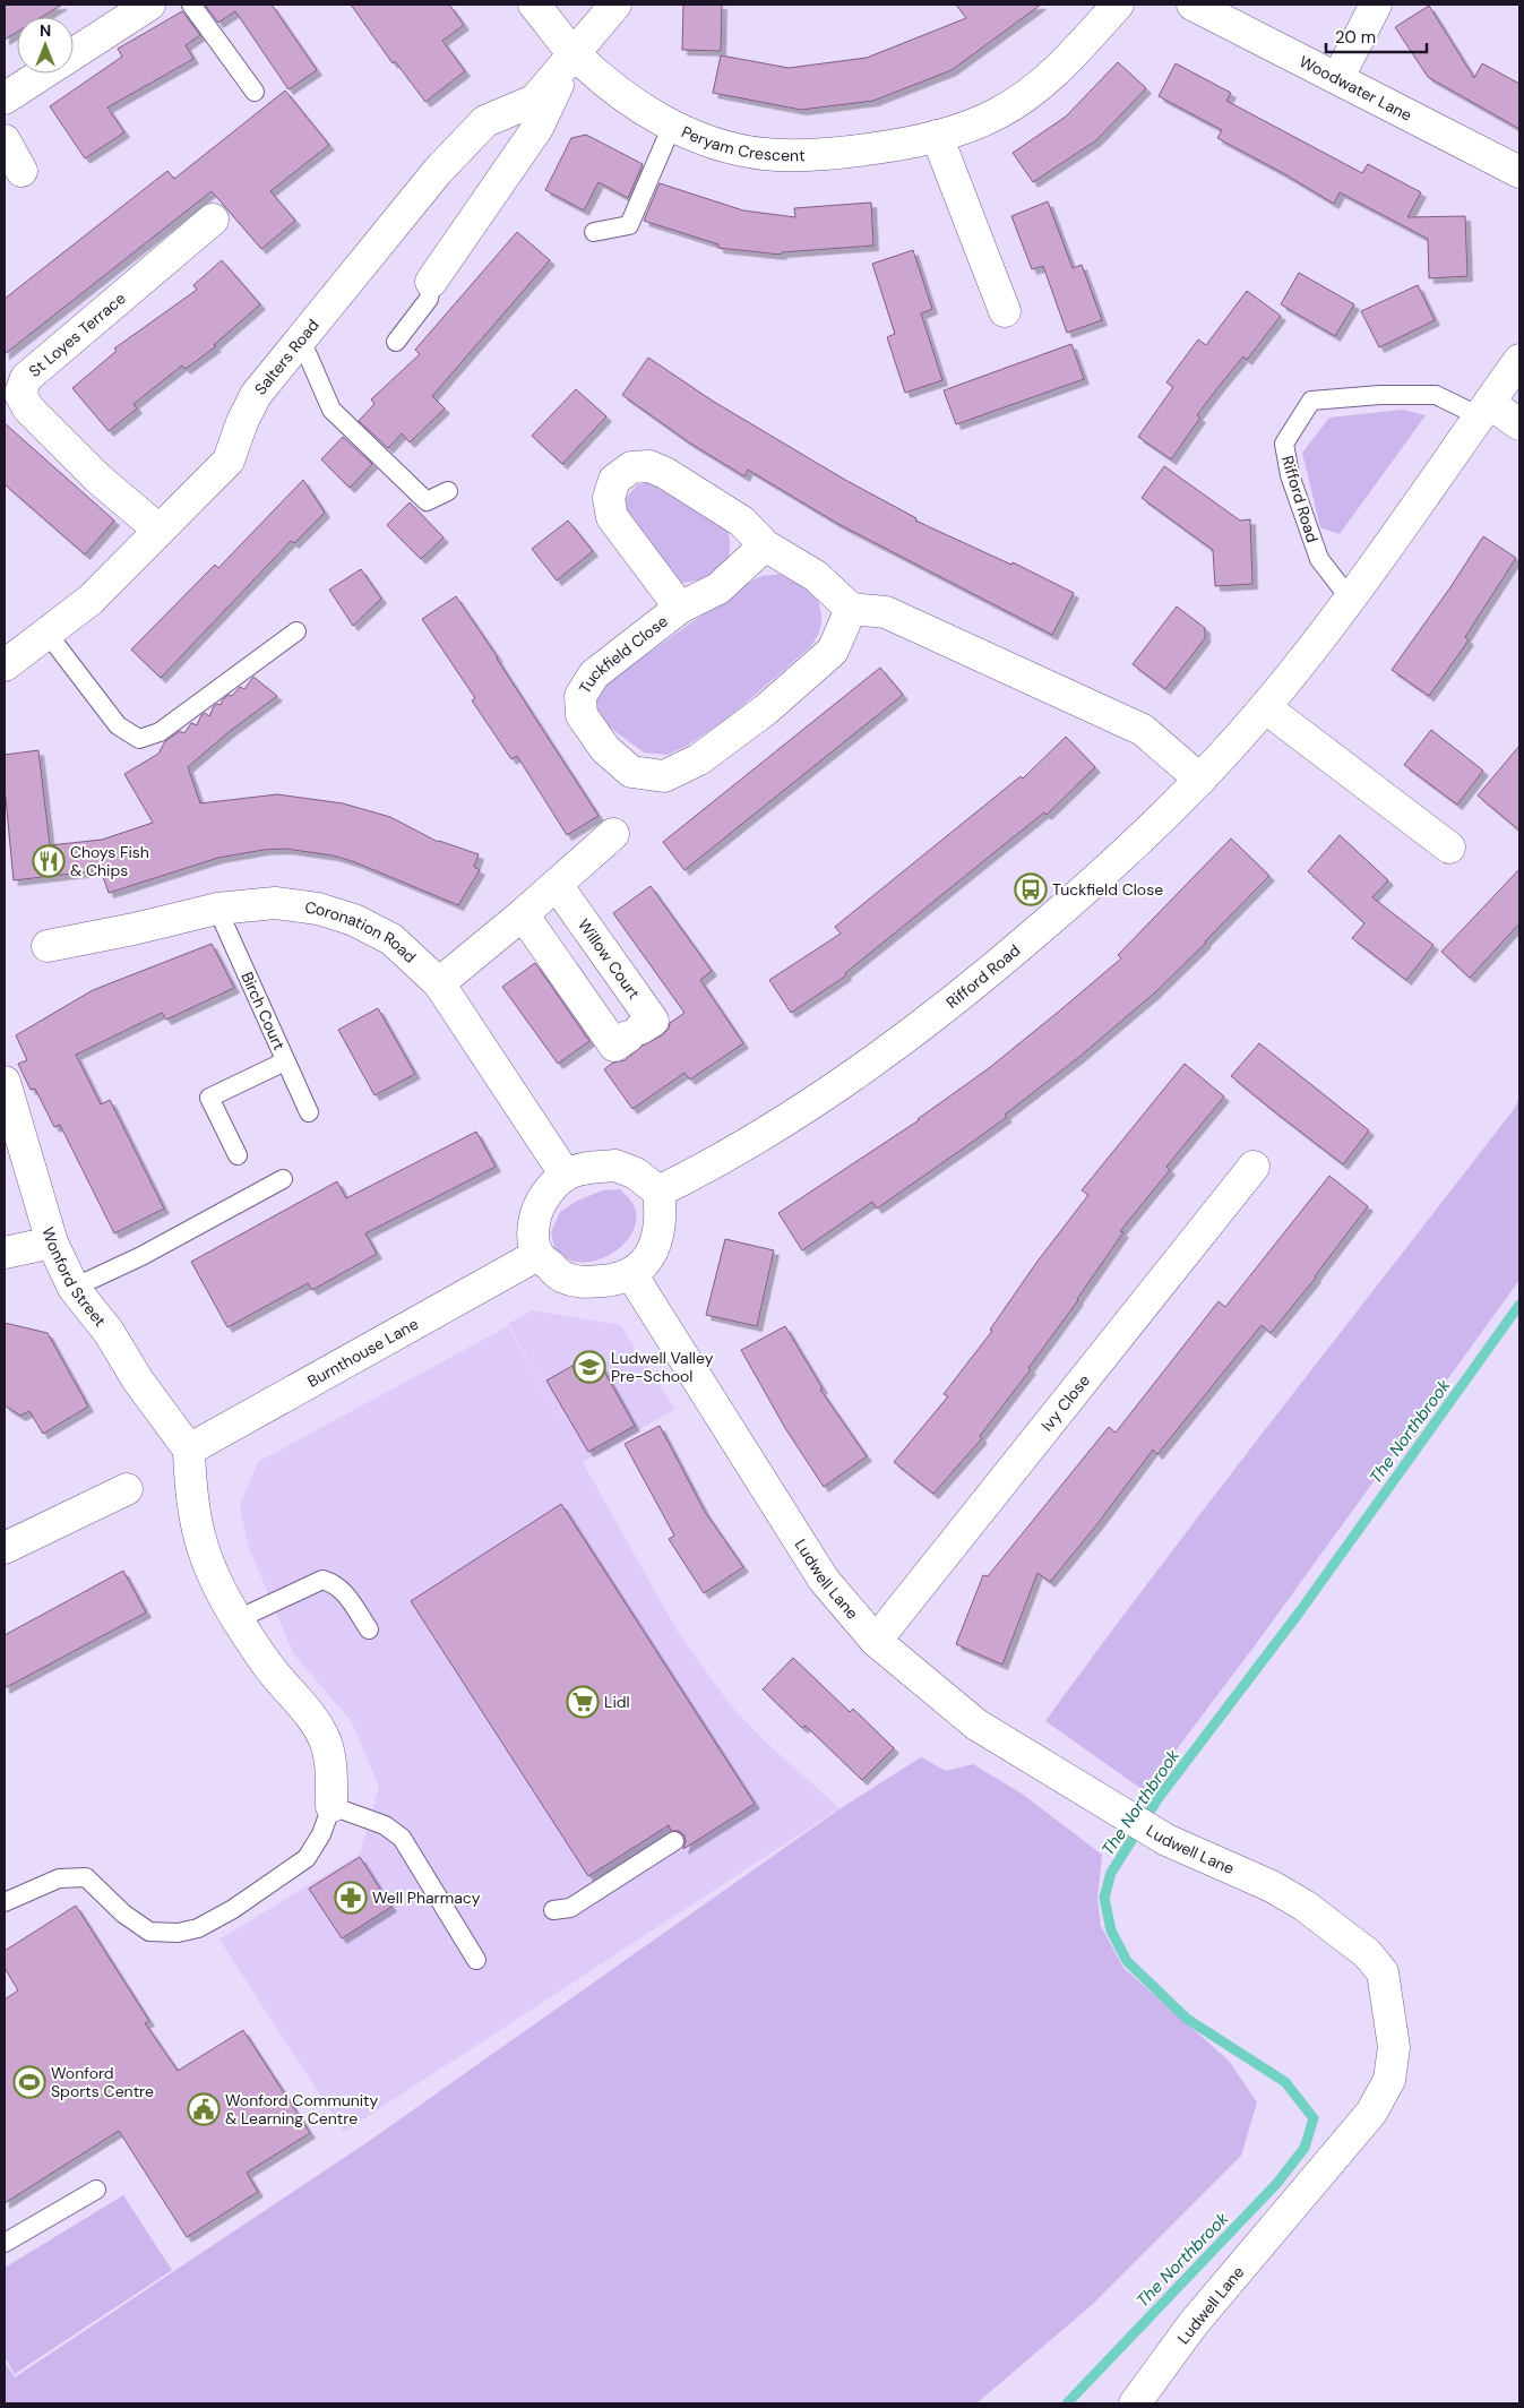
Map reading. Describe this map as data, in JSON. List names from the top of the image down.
{
  "streets": {
    "street": [
      "Woodwater Lane",
      "Peryam Crescent",
      "St Loyes Terrace",
      "Salters Road",
      "Rifford Road",
      "Tuckfield Close",
      "Coronation Road",
      "Willow Court",
      "Wonford Street",
      "Burnthouse Lane",
      "Ivy Close",
      "Ludwell Lane"
    ],
    "lane": ["Birch Court"]
  },
  "crossings": [
    ["Peryam Crescent", "Salters Road"],
    ["St Loyes Terrace", "Salters Road"],
    ["Rifford Road", "Coronation Road"],
    ["Rifford Road", "Burnthouse Lane"],
    ["Rifford Road", "Ludwell Lane"],
    ["Coronation Road", "Birch Court"],
    ["Coronation Road", "Burnthouse Lane"],
    ["Coronation Road", "Ludwell Lane"],
    ["Wonford Street", "Burnthouse Lane"],
    ["Burnthouse Lane", "Ludwell Lane"],
    ["Ivy Close", "Ludwell Lane"]
  ],
  "water": ["The Northbrook"],
  "places": {
    "restaurant": ["Choys Fish & Chips"],
    "bus stop": ["Tuckfield Close"],
    "school or university": ["Ludwell Valley Pre-School"],
    "supermarket": ["Lidl"],
    "pharmacy": ["Well Pharmacy"],
    "sports": ["Wonford Sports Centre"],
    "public building": ["Wonford Community & Learning Centre"]
  },
  "scale_bar": "20 m",
  "north": "top"
}
